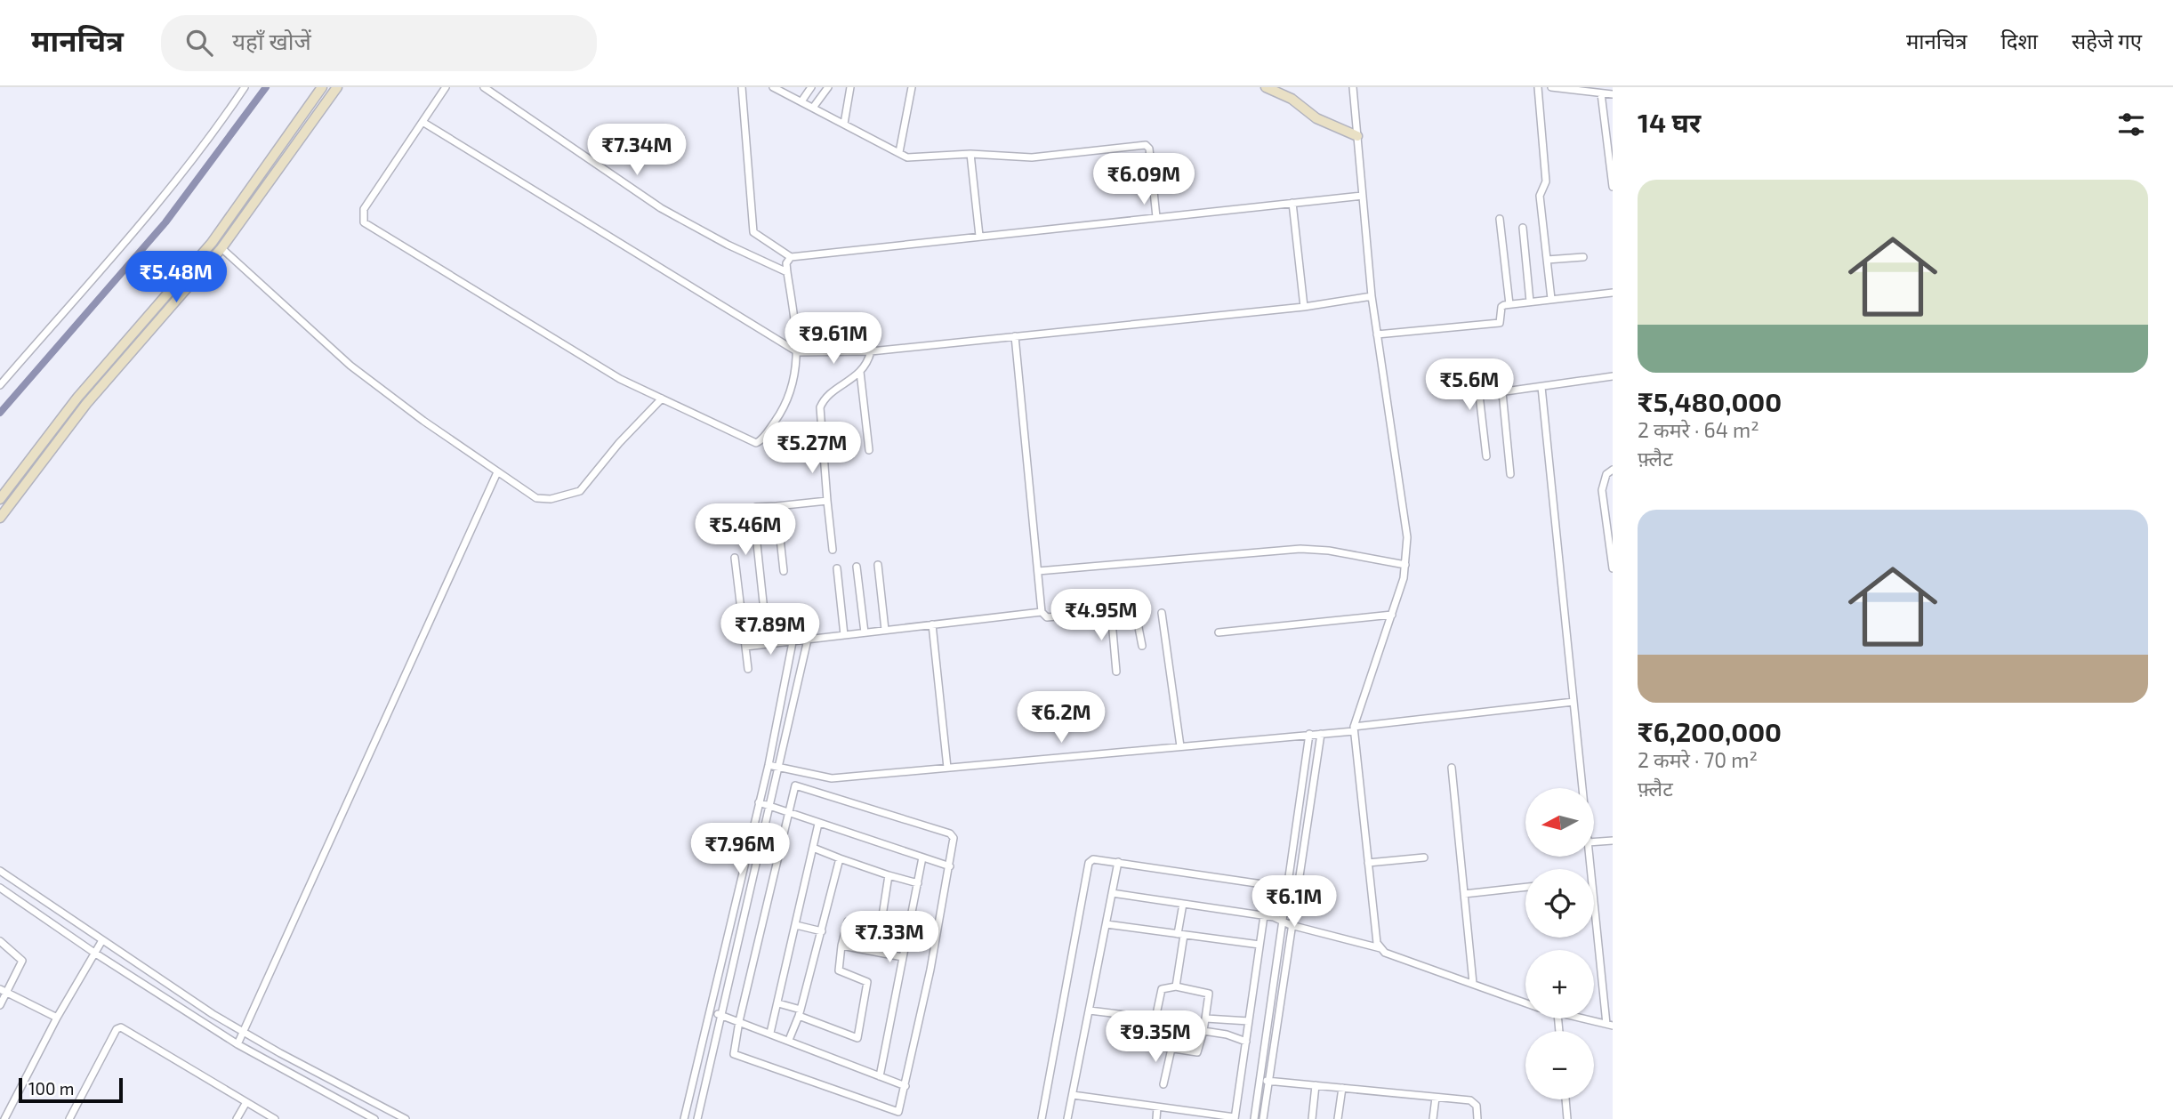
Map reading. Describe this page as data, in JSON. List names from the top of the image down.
{
  "scale_bar": "100 m",
  "north": "left",
  "page": {
    "header": "मानचित्र",
    "search": "यहाँ खोजें",
    "nav": ["मानचित्र", "दिशा", "सहेजे गए"],
    "heading": "14 घर",
    "price": [
      "₹7.34M",
      "₹6.09M",
      "₹5.48M",
      "₹9.61M",
      "₹5.6M",
      "₹5.27M",
      "₹5.46M",
      "₹4.95M",
      "₹7.89M",
      "₹6.2M",
      "₹7.96M",
      "₹6.1M",
      "₹7.33M",
      "₹9.35M"
    ],
    "list": [
      {
        "name": "₹5,480,000",
        "note": "2 कमरे · 64 m² · फ़्लैट"
      },
      {
        "name": "₹6,200,000",
        "note": "2 कमरे · 70 m² · फ़्लैट"
      }
    ],
    "map_buttons": ["+", "−"],
    "scale": "100 m"
  }
}
